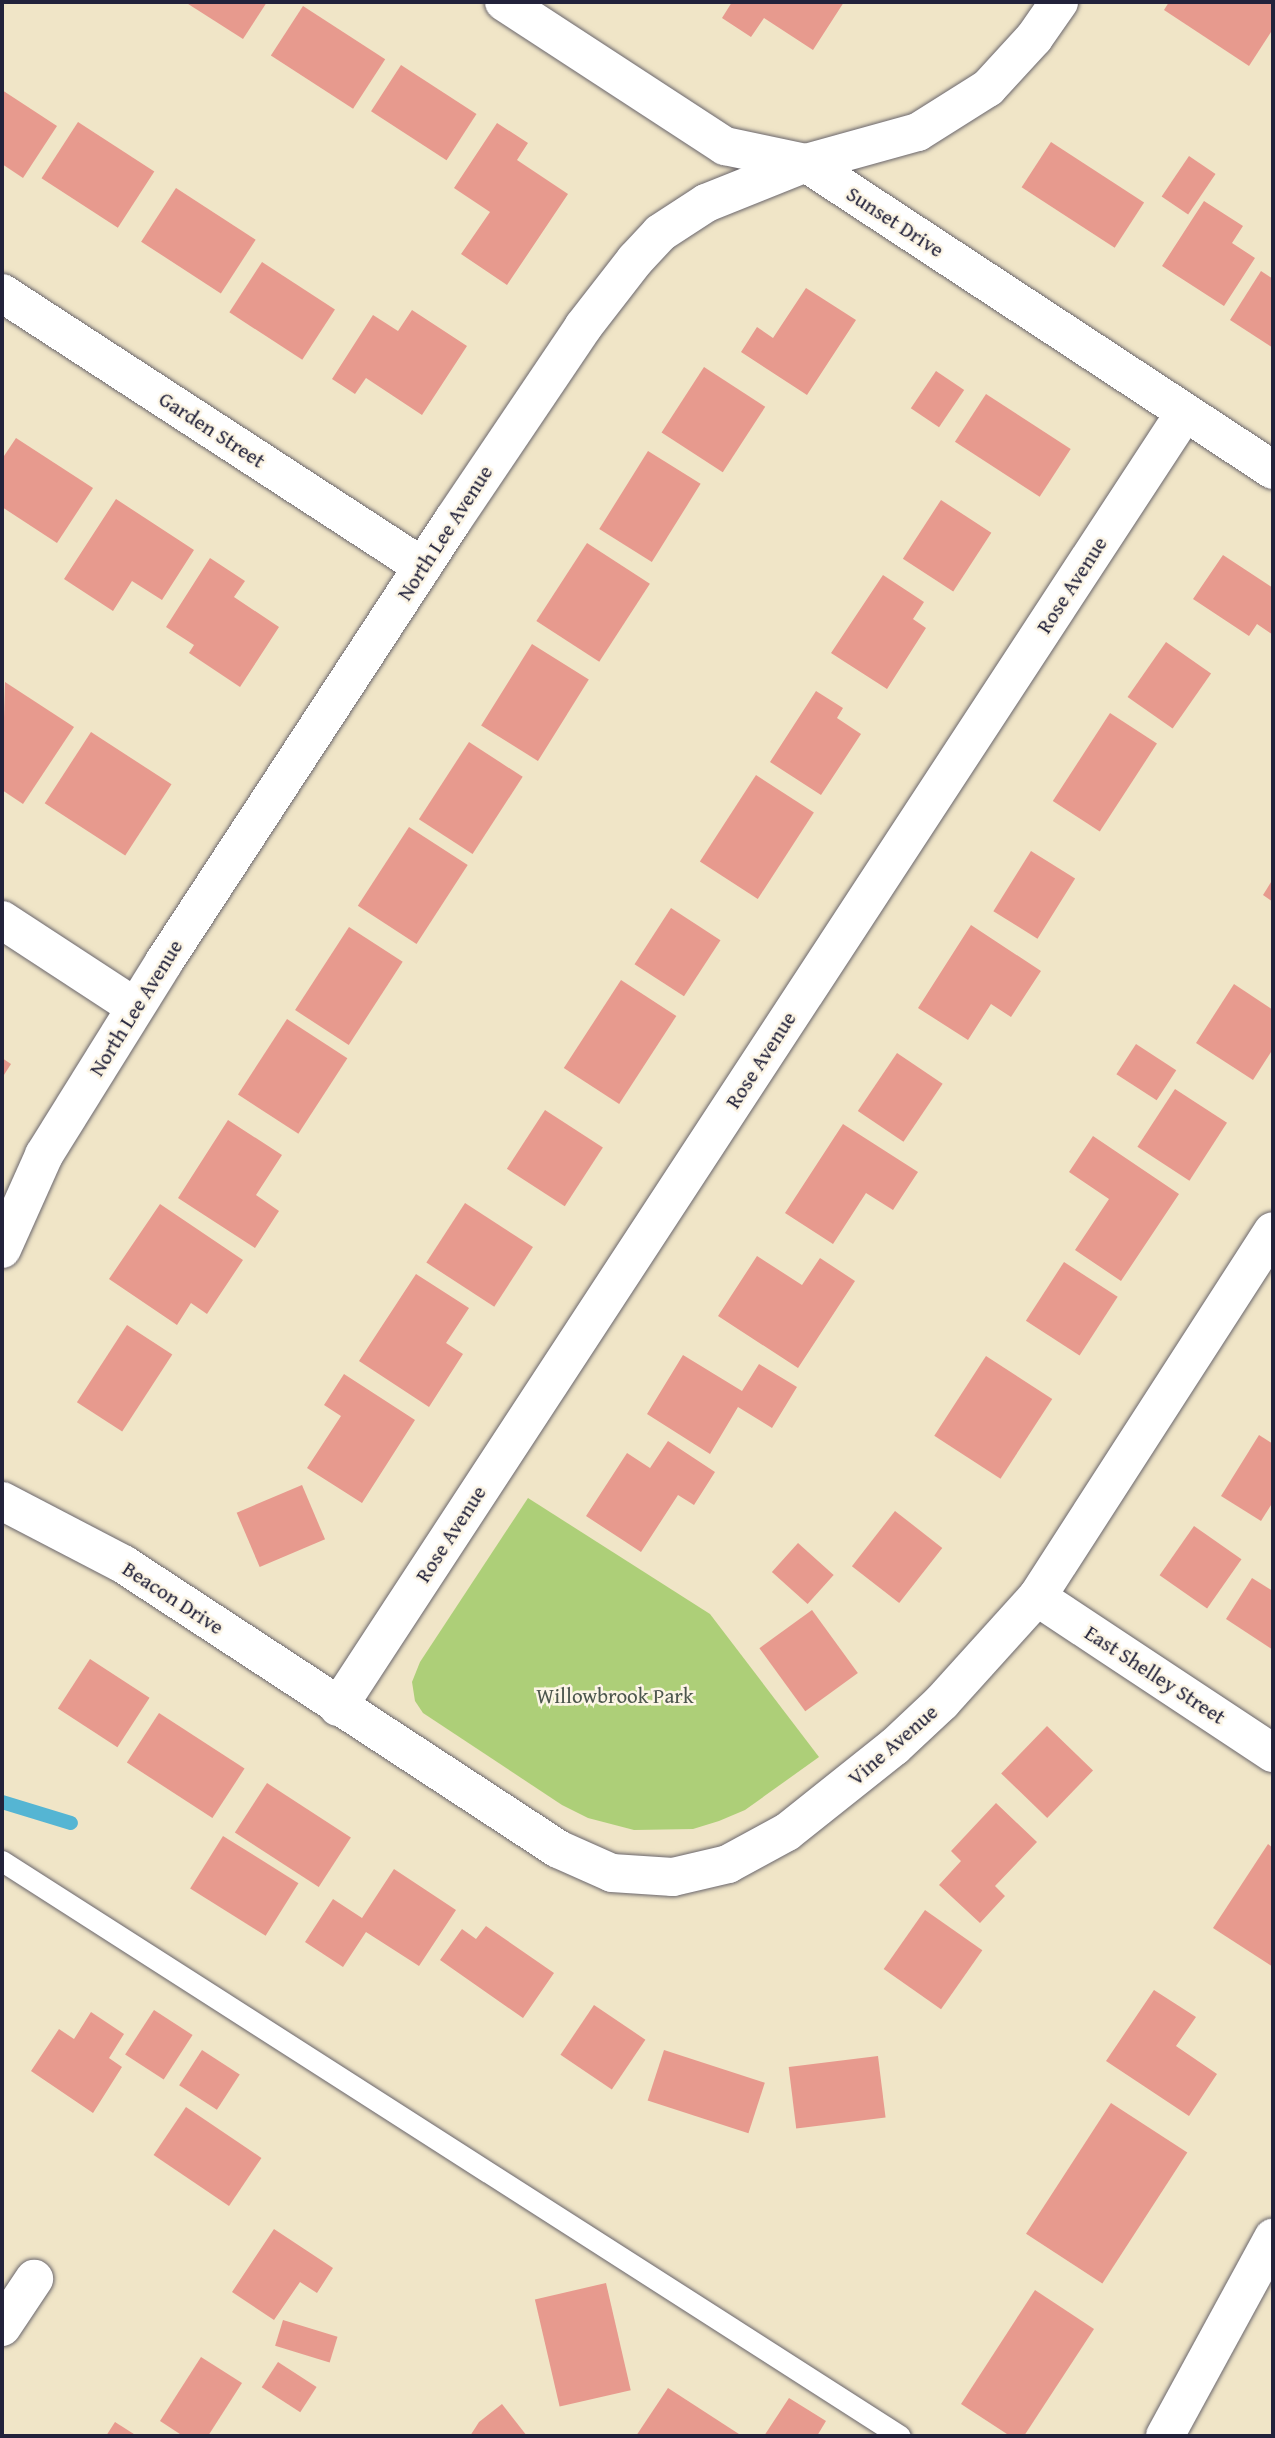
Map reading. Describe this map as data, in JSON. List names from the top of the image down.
{
  "streets": {
    "street": [
      "Sunset Drive",
      "Garden Street",
      "North Lee Avenue",
      "Rose Avenue",
      "Beacon Drive",
      "East Shelley Street",
      "Vine Avenue"
    ]
  },
  "crossings": [
    ["Sunset Drive", "North Lee Avenue"],
    ["Sunset Drive", "Rose Avenue"],
    ["Garden Street", "North Lee Avenue"],
    ["Rose Avenue", "Beacon Drive"],
    ["Rose Avenue", "Vine Avenue"],
    ["Beacon Drive", "Vine Avenue"],
    ["East Shelley Street", "Vine Avenue"]
  ],
  "parks": ["Willowbrook Park"]
}
